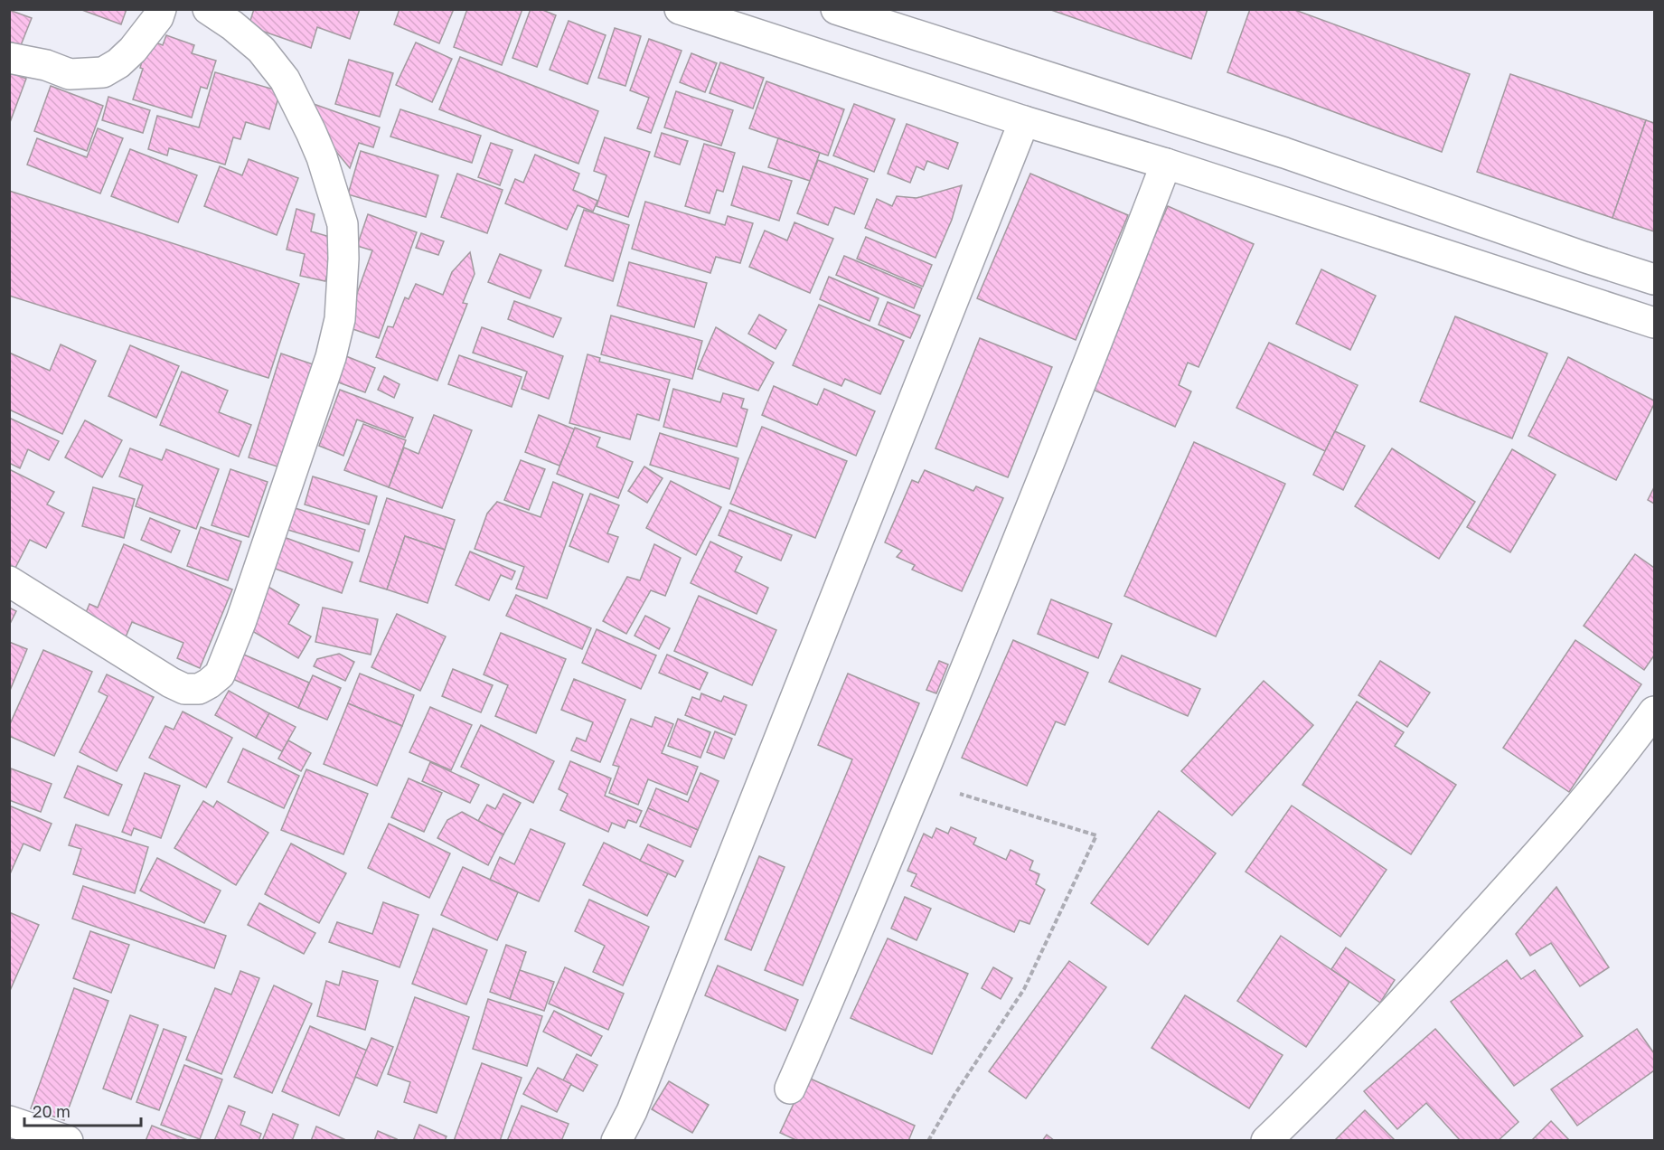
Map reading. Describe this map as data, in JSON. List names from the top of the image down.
{
  "scale_bar": "20 m"
}
